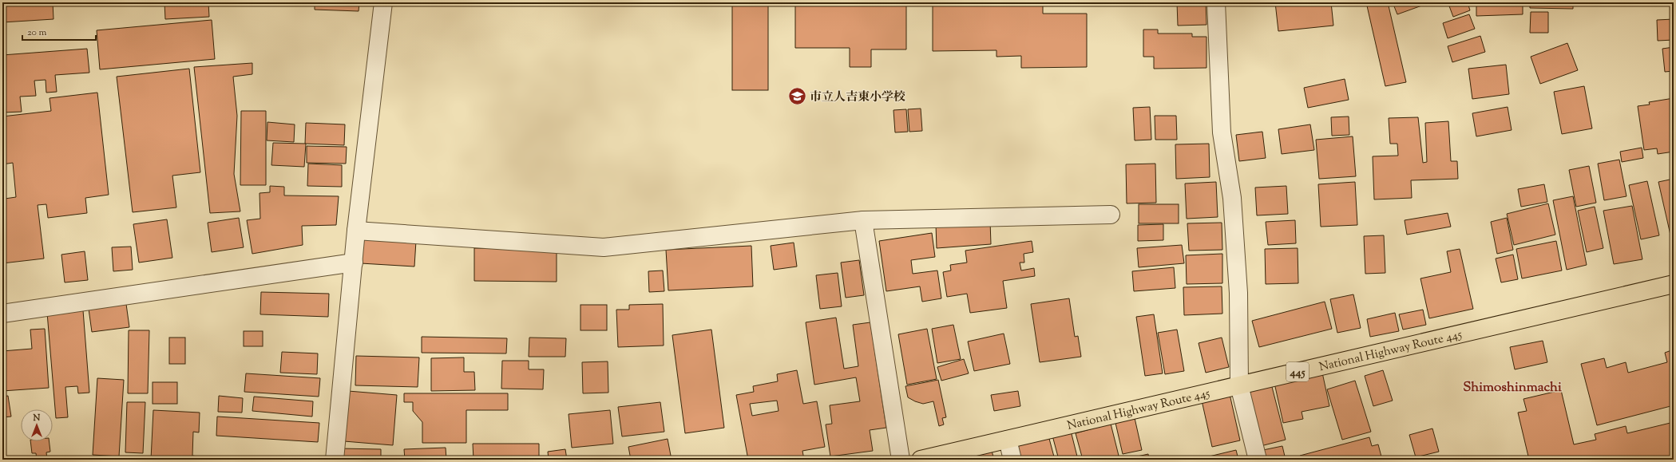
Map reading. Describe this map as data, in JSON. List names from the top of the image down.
{
  "streets": {
    "highway": ["National Highway Route 445", "445"]
  },
  "districts": ["Shimoshinmachi"],
  "places": {
    "school or university": ["市立人吉東小学校"]
  },
  "scale_bar": "20 m",
  "north": "top"
}
